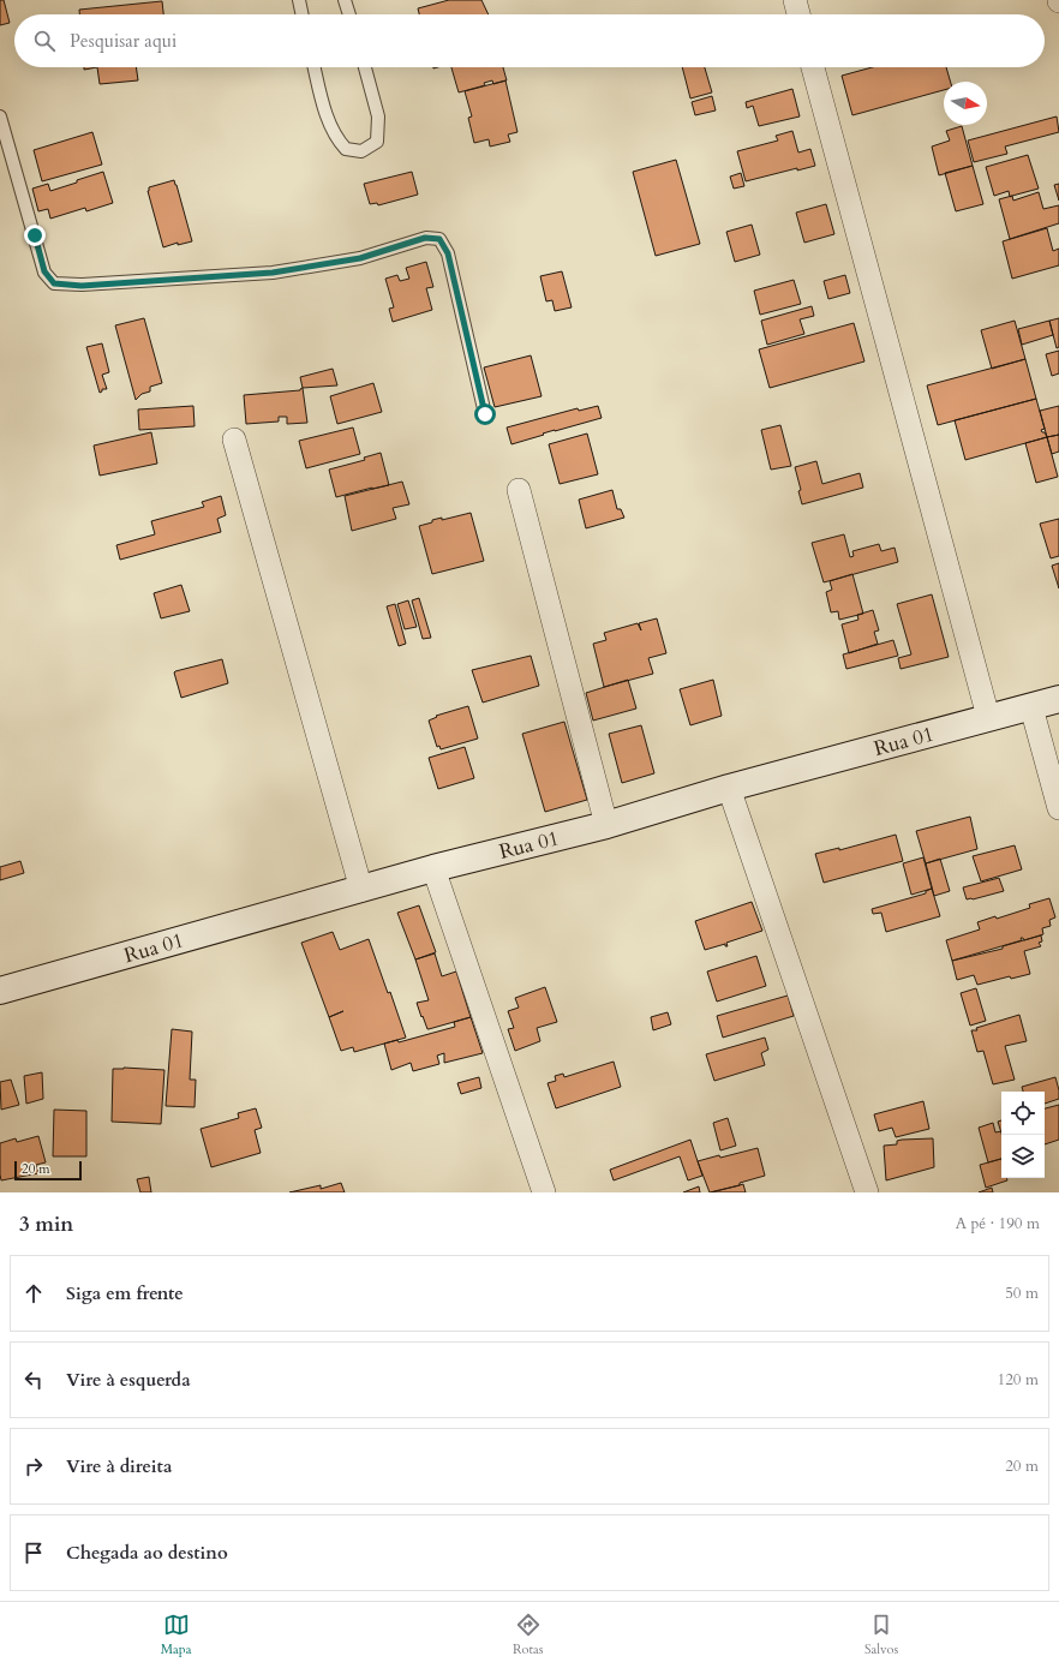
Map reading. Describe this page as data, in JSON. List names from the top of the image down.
{
  "streets": {
    "street": ["Rua 01"]
  },
  "scale_bar": "20 m",
  "north": "right",
  "page": {
    "search": "Pesquisar aqui",
    "scale": "20 m",
    "heading": ["3 min", "A pé · 190 m"],
    "list": [
      ["Siga em frente", "50 m"],
      ["Vire à esquerda", "120 m"],
      ["Vire à direita", "20 m"],
      "Chegada ao destino"
    ],
    "nav": ["Mapa", "Rotas", "Salvos"]
  }
}
